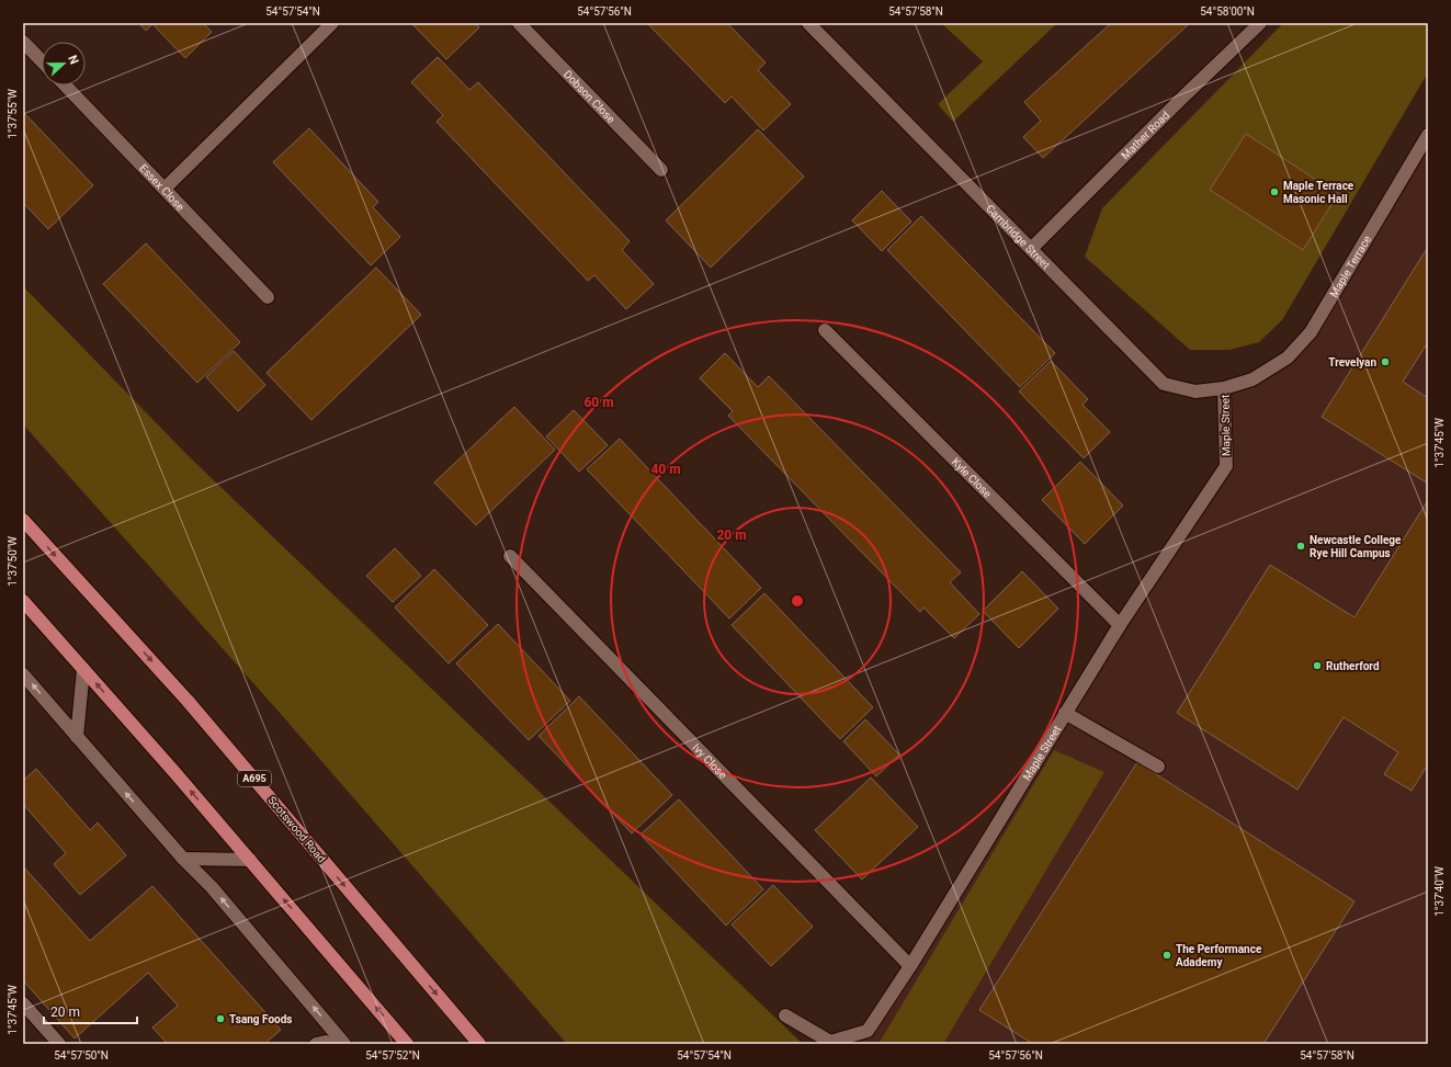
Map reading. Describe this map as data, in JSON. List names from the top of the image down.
{
  "streets": {
    "main road": ["A695", "Scotswood Road"],
    "street": [
      "Dobson Close",
      "Mather Road",
      "Essex Close",
      "Cambridge Street",
      "Maple Terrace",
      "Maple Street",
      "Kyle Close",
      "Ivy Close"
    ]
  },
  "crossings": [
    ["Mather Road", "Cambridge Street"],
    ["Cambridge Street", "Maple Terrace"],
    ["Cambridge Street", "Maple Street"],
    ["Maple Street", "Kyle Close"],
    ["Maple Street", "Ivy Close"]
  ],
  "places": [
    "Maple Terrace Masonic Hall",
    "Trevelyan",
    "Newcastle College Rye Hill Campus",
    "Rutherford",
    "The Performance Adademy",
    "Tsang Foods"
  ],
  "scale_bar": "20 m",
  "north": "right",
  "coordinates": [
    "54°57'54\"N",
    "54°57'56\"N",
    "54°57'58\"N",
    "54°58'00\"N",
    "1°37'55\"W",
    "1°37'45\"W",
    "1°37'50\"W",
    "1°37'40\"W",
    "54°57'50\"N",
    "54°57'52\"N"
  ],
  "rings": ["60 m", "40 m", "20 m"]
}
